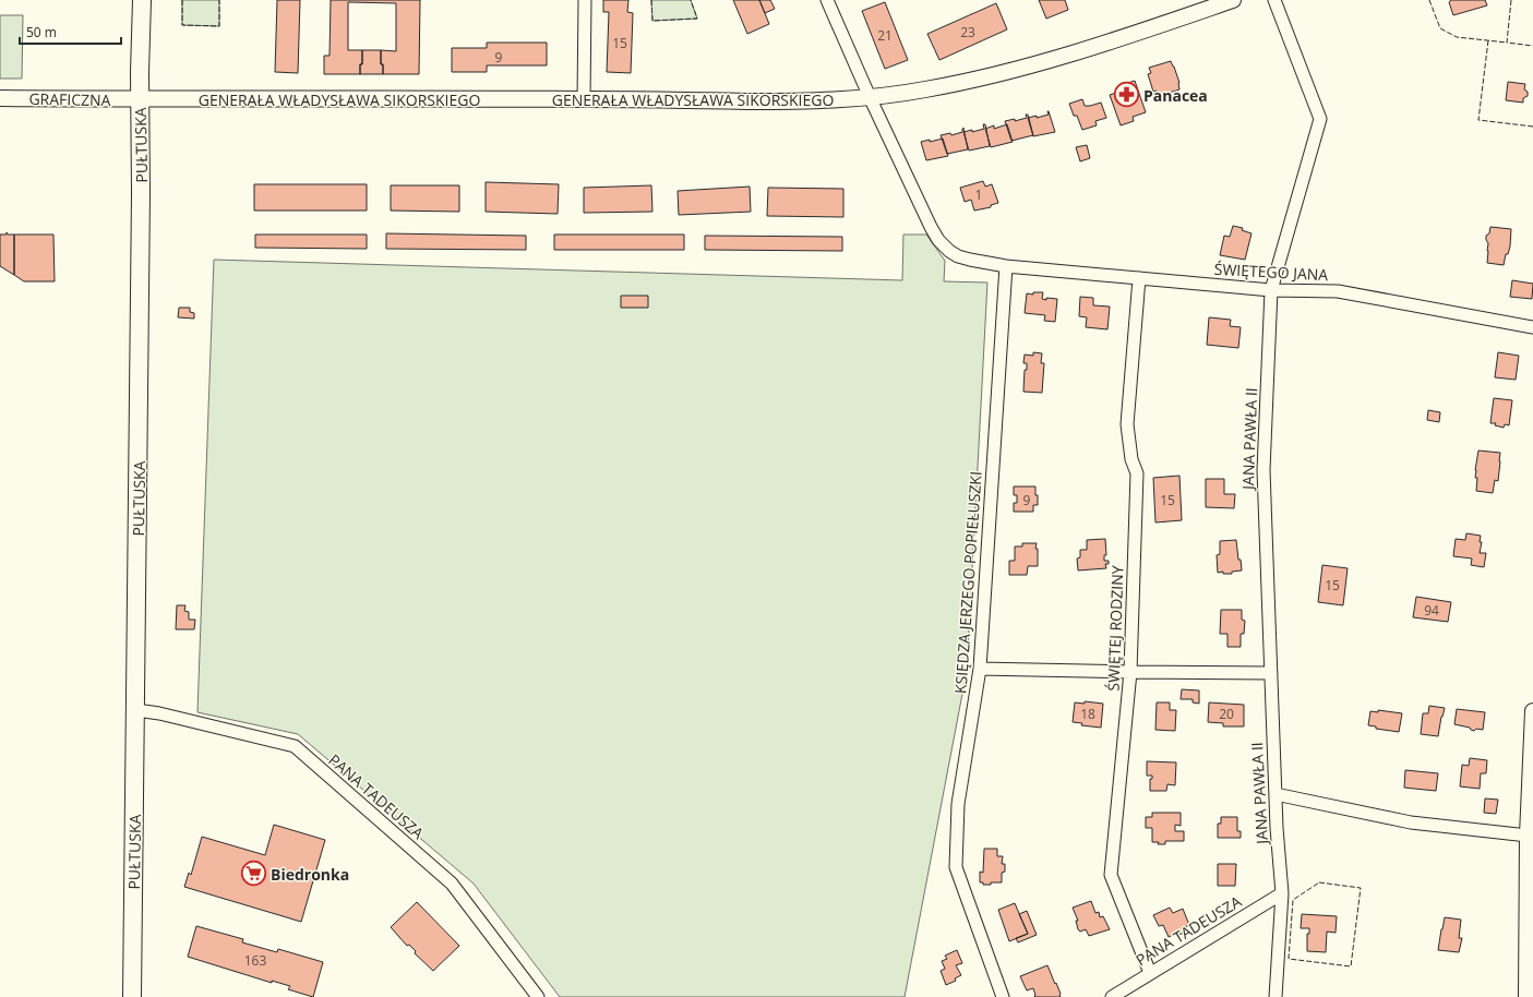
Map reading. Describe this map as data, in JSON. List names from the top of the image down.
{
  "streets": {
    "main road": ["PUŁTUSKA"],
    "street": [
      "GRAFICZNA",
      "GENERAŁA WŁADYSŁAWA SIKORSKIEGO",
      "ŚWIĘTEGO JANA",
      "JANA PAWŁA II",
      "KSIĘDZA JERZEGO POPIEŁUSZKI",
      "ŚWIĘTEJ RODZINY",
      "PANA TADEUSZA"
    ]
  },
  "crossings": [
    ["GRAFICZNA", "GENERAŁA WŁADYSŁAWA SIKORSKIEGO"],
    ["GRAFICZNA", "PUŁTUSKA"],
    ["GENERAŁA WŁADYSŁAWA SIKORSKIEGO", "PUŁTUSKA"],
    ["GENERAŁA WŁADYSŁAWA SIKORSKIEGO", "ŚWIĘTEGO JANA"],
    ["PUŁTUSKA", "PANA TADEUSZA"],
    ["ŚWIĘTEGO JANA", "JANA PAWŁA II"],
    ["ŚWIĘTEGO JANA", "KSIĘDZA JERZEGO POPIEŁUSZKI"],
    ["ŚWIĘTEGO JANA", "ŚWIĘTEJ RODZINY"],
    ["JANA PAWŁA II", "PANA TADEUSZA"],
    ["ŚWIĘTEJ RODZINY", "PANA TADEUSZA"]
  ],
  "places": {
    "pharmacy": ["Panacea"],
    "supermarket": ["Biedronka"]
  },
  "house_numbers": [
    "23",
    "21",
    "15",
    "9",
    "1",
    "9",
    "15",
    "15",
    "94",
    "18",
    "20",
    "163"
  ],
  "scale_bar": "50 m"
}
